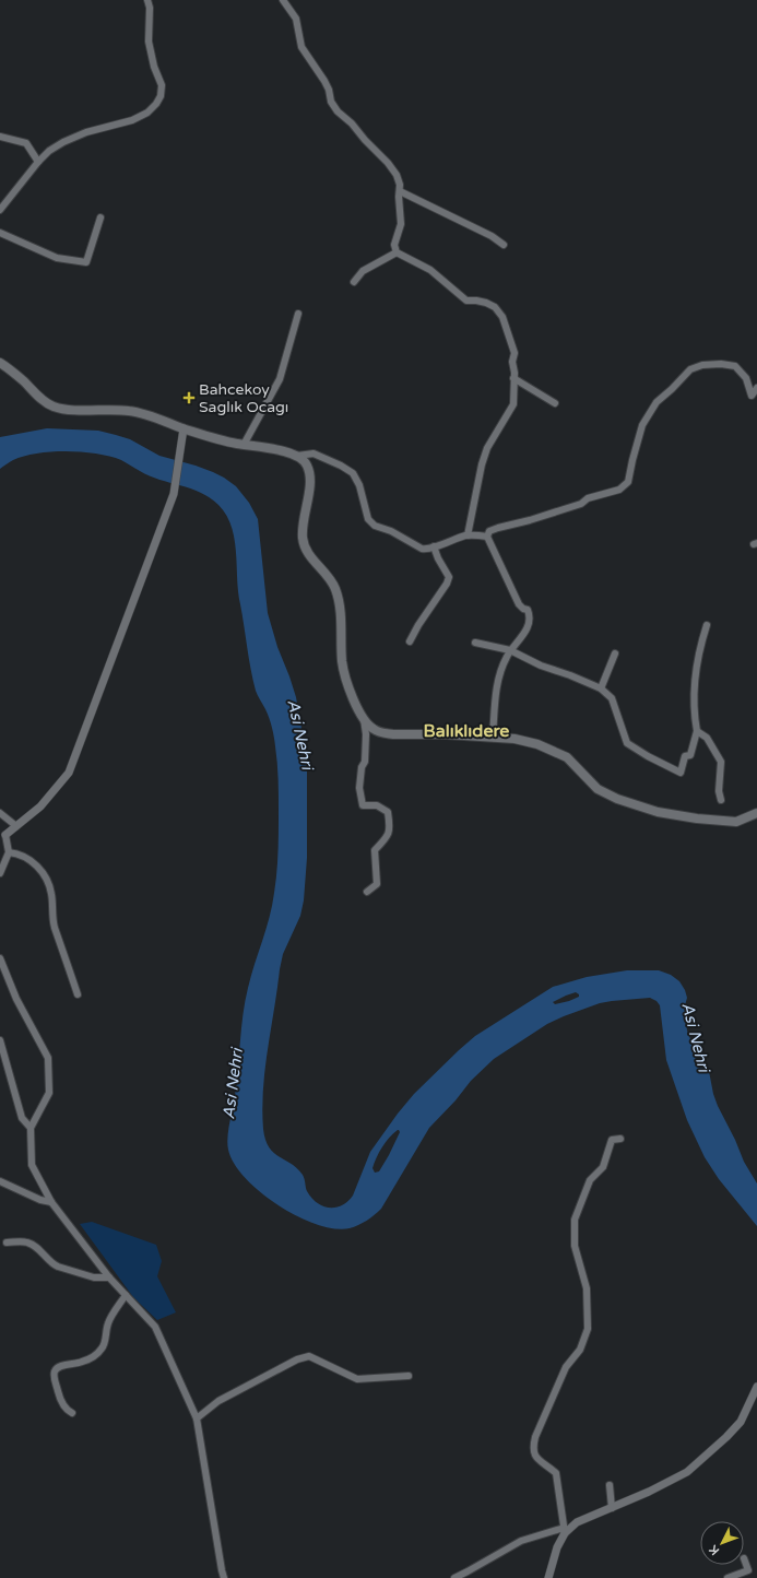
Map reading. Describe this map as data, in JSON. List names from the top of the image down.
{
  "districts": ["Balıklıdere"],
  "water": ["Asi Nehri"],
  "places": {
    "health": ["Bahcekoy Saglık Ocagı"]
  },
  "north": "bottom left"
}
